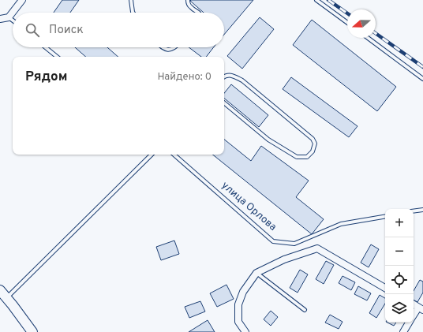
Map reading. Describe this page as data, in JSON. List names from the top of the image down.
{
  "streets": {
    "lane": ["улица Орлова"]
  },
  "north": "left",
  "page": {
    "search": "Поиск",
    "heading": ["Рядом", "Найдено: 0"],
    "map_buttons": ["+", "−"]
  }
}
